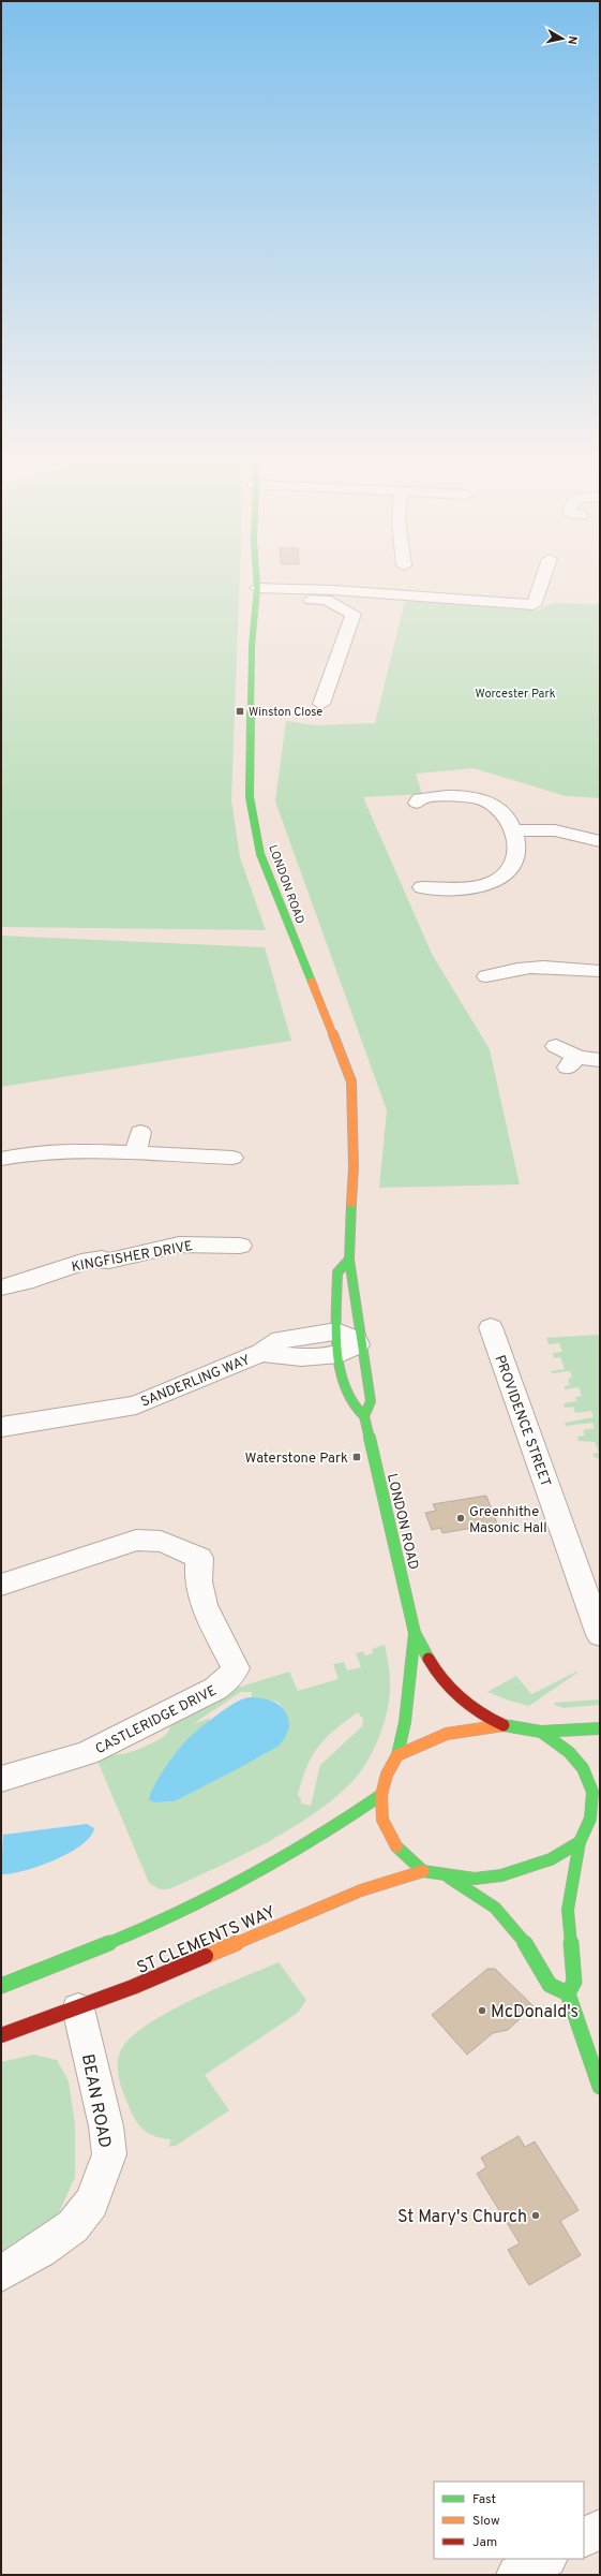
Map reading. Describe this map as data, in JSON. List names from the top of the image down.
{
  "streets": {
    "main road": ["LONDON ROAD", "ST CLEMENTS WAY"],
    "street": [
      "KINGFISHER DRIVE",
      "SANDERLING WAY",
      "PROVIDENCE STREET",
      "CASTLERIDGE DRIVE",
      "BEAN ROAD"
    ]
  },
  "crossings": [
    ["LONDON ROAD", "SANDERLING WAY"],
    ["LONDON ROAD", "ST CLEMENTS WAY"],
    ["ST CLEMENTS WAY", "BEAN ROAD"]
  ],
  "parks": ["Worcester Park"],
  "places": {
    "transit": ["Winston Close", "Waterstone Park"],
    "other": ["Greenhithe Masonic Hall", "McDonald's", "St Mary's Church"]
  },
  "legend": ["Fast", "Slow", "Jam"],
  "north": "right"
}
